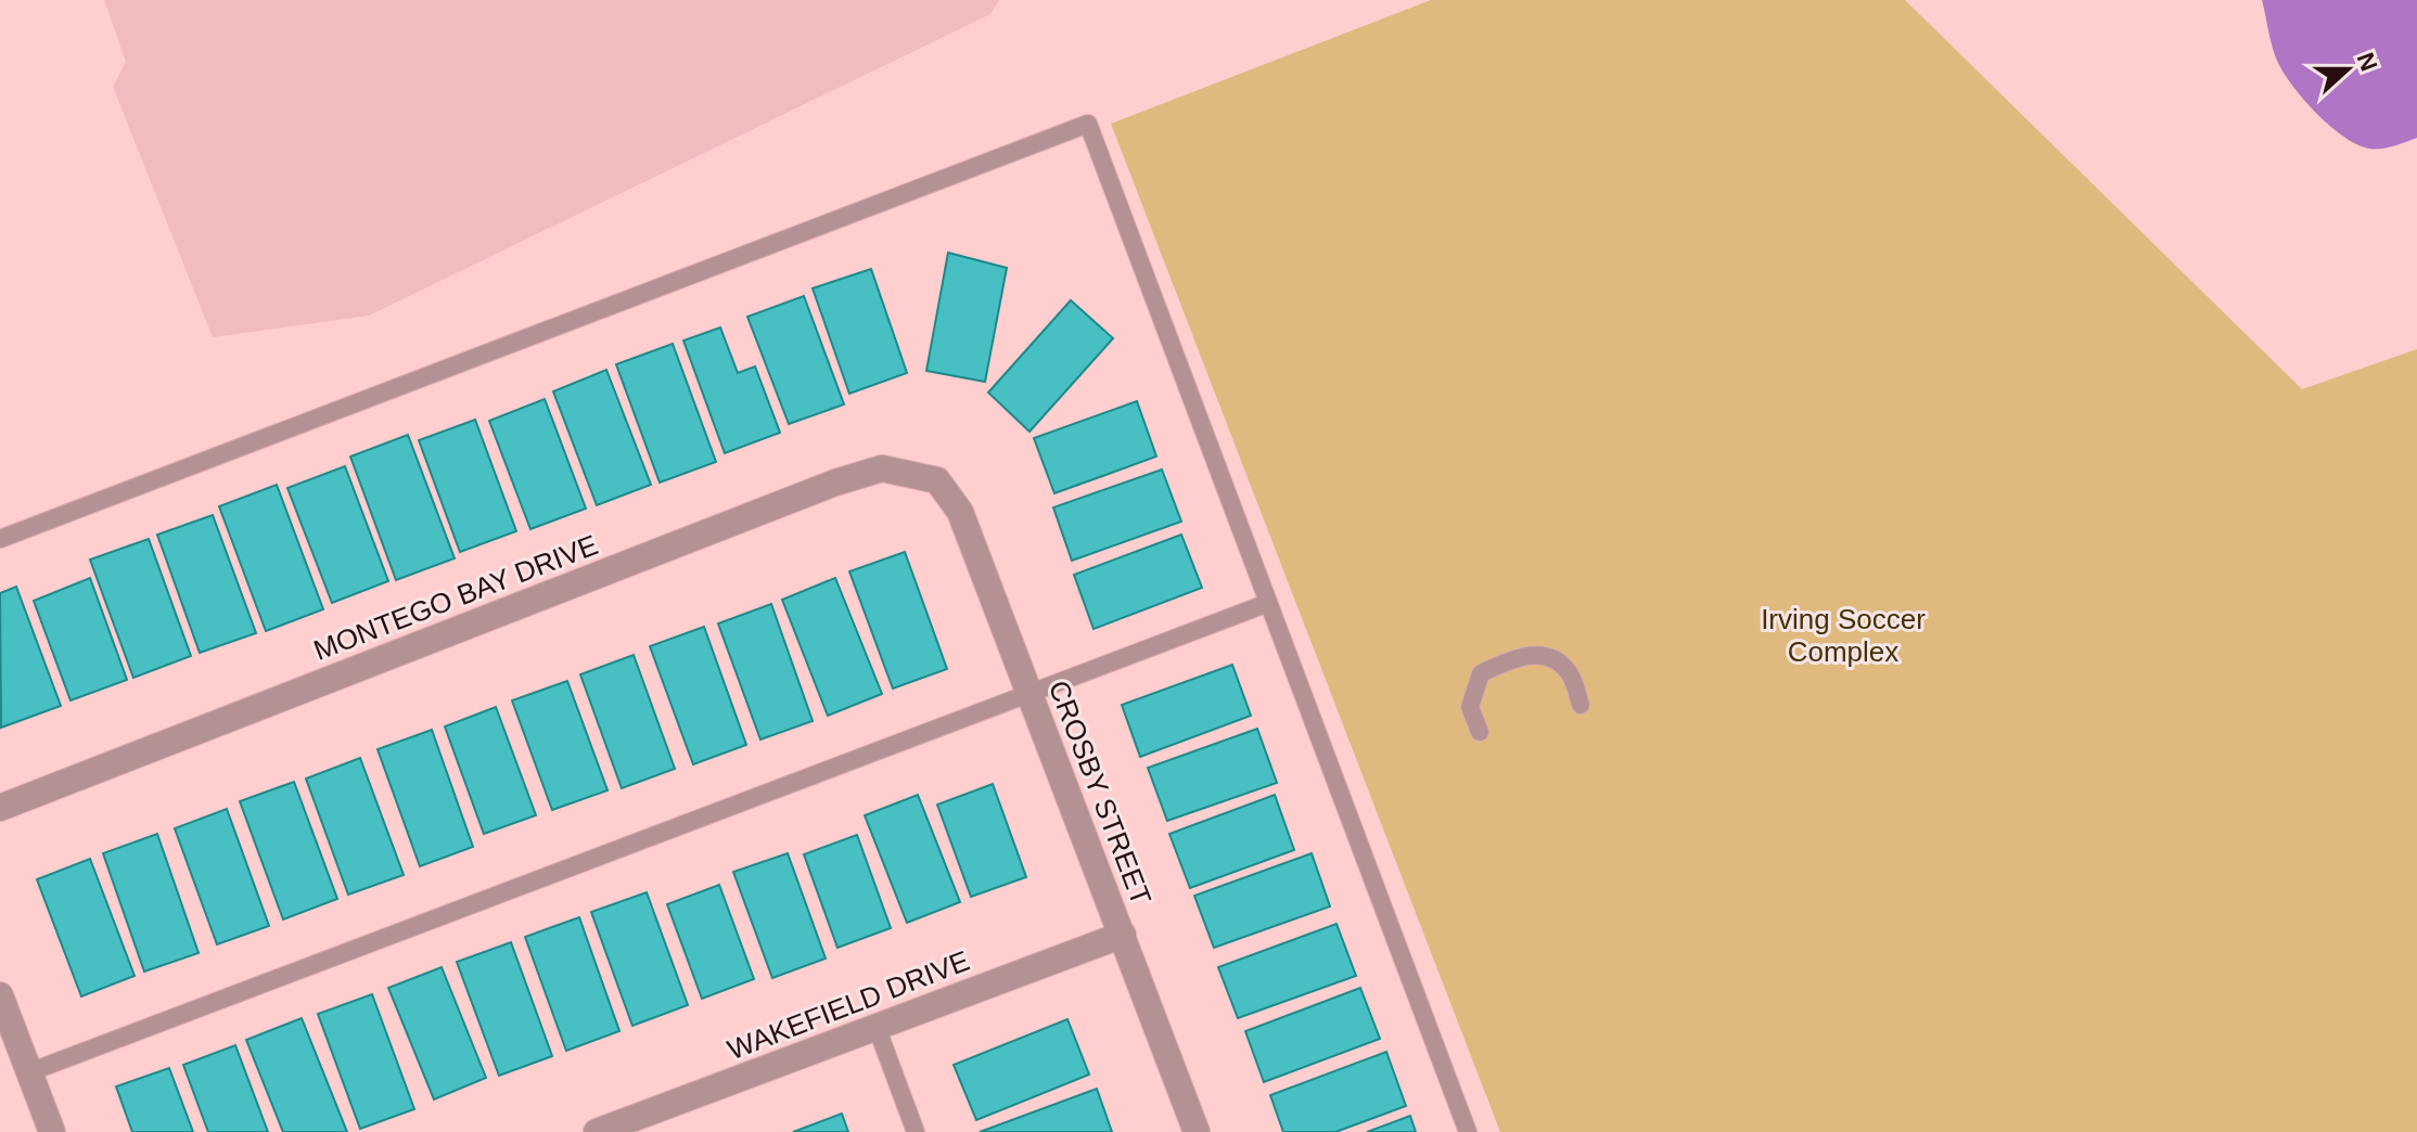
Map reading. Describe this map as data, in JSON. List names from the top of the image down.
{
  "streets": {
    "street": ["MONTEGO BAY DRIVE", "CROSBY STREET", "WAKEFIELD DRIVE"]
  },
  "crossings": [
    ["MONTEGO BAY DRIVE", "CROSBY STREET"],
    ["CROSBY STREET", "WAKEFIELD DRIVE"]
  ],
  "parks": ["Irving Soccer Complex"],
  "north": "right"
}
